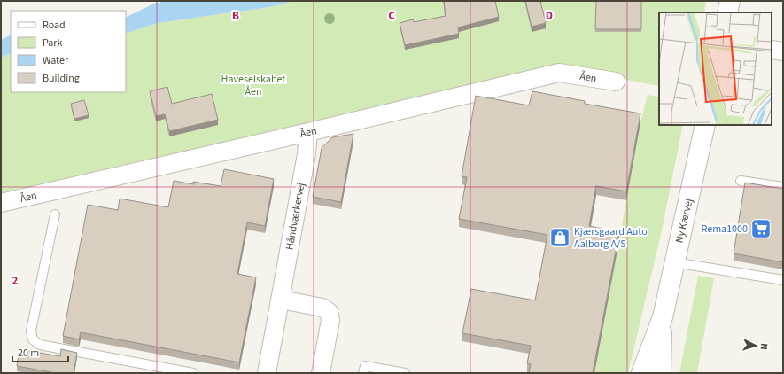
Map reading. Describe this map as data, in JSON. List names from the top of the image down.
{
  "streets": {
    "street": ["Åen", "Håndværkervej", "Ny Kærvej"]
  },
  "crossings": [
    ["Åen", "Håndværkervej"]
  ],
  "parks": ["Haveselskabet Åen"],
  "places": {
    "supermarket": ["Rema1000"],
    "shop": ["Kjærsgaard Auto Aalborg A/S"]
  },
  "legend": [
    "Road",
    "Park",
    "Water",
    "Building"
  ],
  "scale_bar": "20 m",
  "north": "right",
  "grid": {
    "columns": ["B", "C", "D"],
    "rows": ["2"]
  }
}
